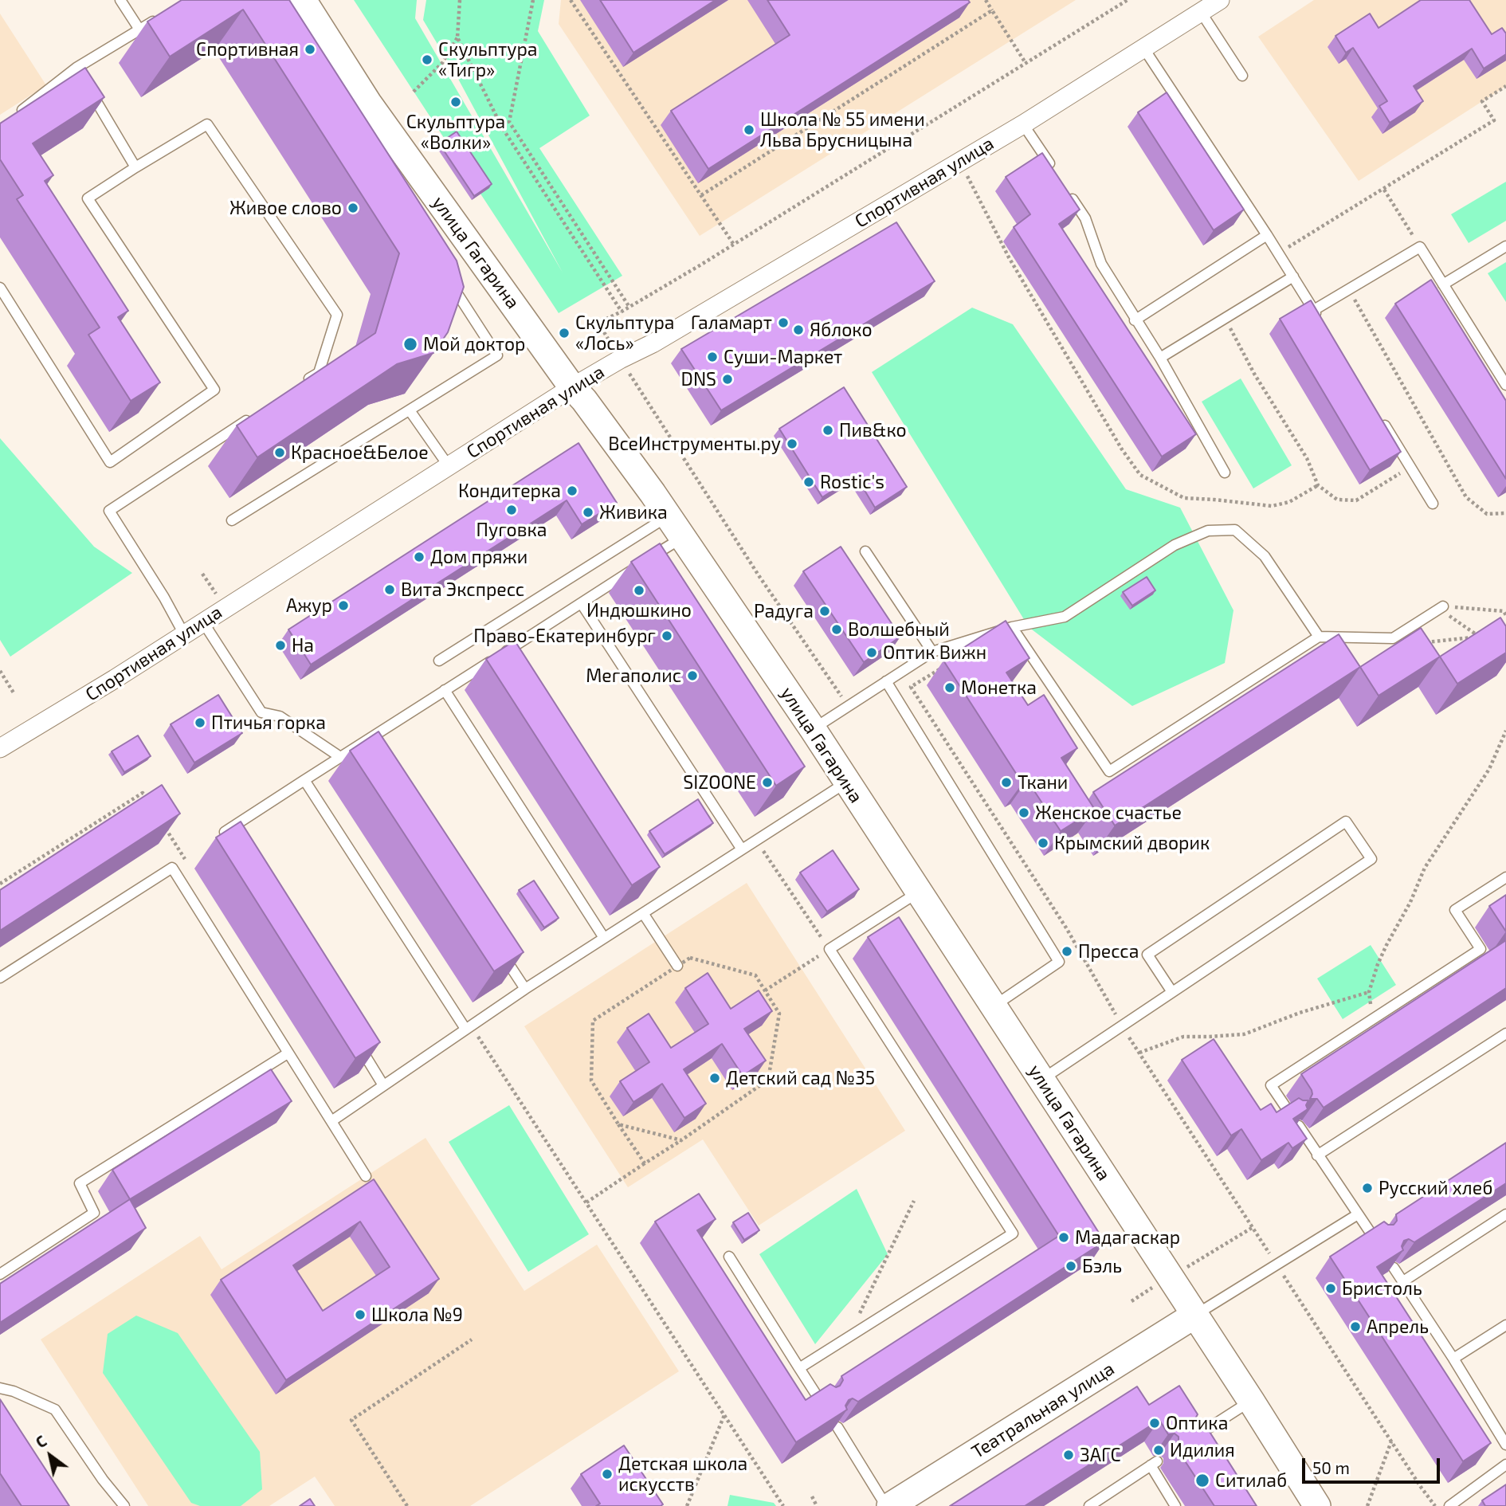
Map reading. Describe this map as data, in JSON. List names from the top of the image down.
{
  "streets": {
    "street": ["Спортивная улица", "улица Гагарина", "Театральная улица"]
  },
  "crossings": [
    ["Спортивная улица", "улица Гагарина"],
    ["улица Гагарина", "Театральная улица"]
  ],
  "places": [
    "Спортивная",
    "Скульптура «Тигр»",
    "Скульптура «Волки»",
    "Школа № 55 имени Льва Брусницына",
    "Живое слово",
    "Галамарт",
    "Яблоко",
    "Скульптура «Лось»",
    "Мой доктор",
    "Суши-Маркет",
    "DNS",
    "Пив&ко",
    "ВсеИнструменты.ру",
    "Красное&Белое",
    "Rostic's",
    "Кондитерка",
    "Пуговка",
    "Живика",
    "Дом пряжи",
    "Вита Экспресс",
    "Индюшкино",
    "Ажур",
    "Радуга",
    "Волшебный",
    "Право-Екатеринбург",
    "На",
    "Оптик Вижн",
    "Мегаполис",
    "Монетка",
    "Птичья горка",
    "SIZOONE",
    "Ткани",
    "Женское счастье",
    "Крымский дворик",
    "Пресса",
    "Детский сад №35",
    "Русский хлеб",
    "Мадагаскар",
    "Бэль",
    "Бристоль",
    "Школа №9",
    "Апрель",
    "Оптика",
    "Идилия",
    "ЗАГС",
    "Детская школа искусств",
    "Ситилаб"
  ],
  "scale_bar": "50 m",
  "north": "top left"
}
